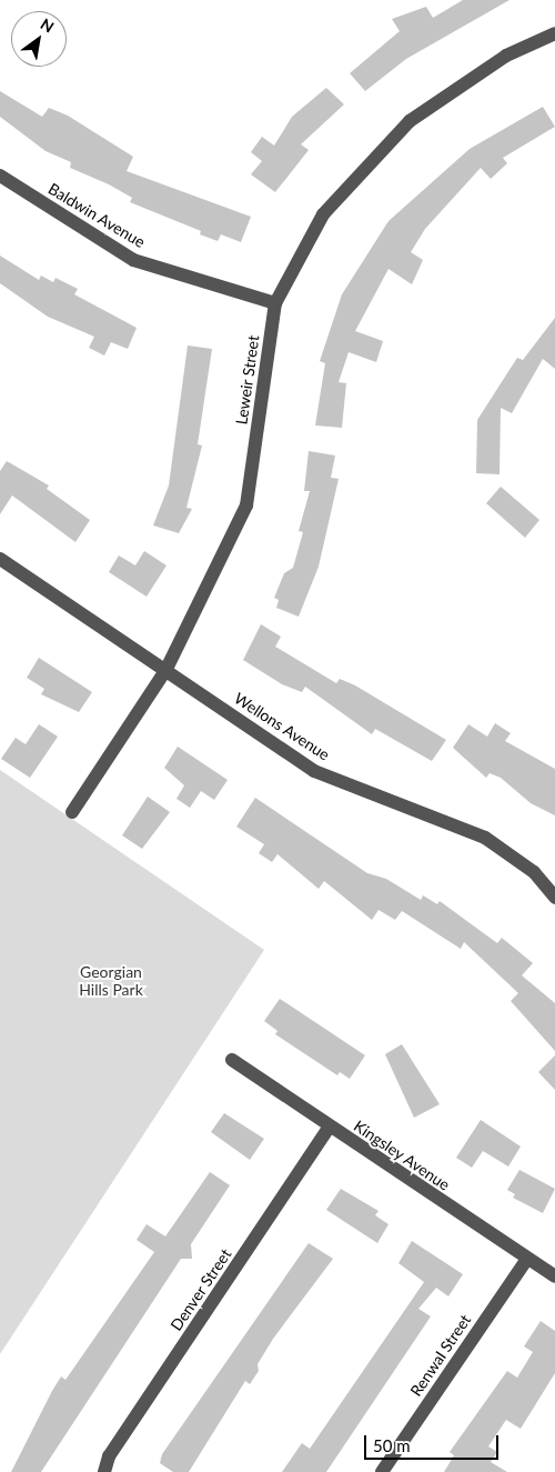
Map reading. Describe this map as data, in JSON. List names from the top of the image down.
{
  "streets": {
    "street": [
      "Baldwin Avenue",
      "Leweir Street",
      "Wellons Avenue",
      "Kingsley Avenue",
      "Denver Street",
      "Renwal Street"
    ]
  },
  "crossings": [
    ["Baldwin Avenue", "Leweir Street"],
    ["Leweir Street", "Wellons Avenue"],
    ["Kingsley Avenue", "Denver Street"],
    ["Kingsley Avenue", "Renwal Street"]
  ],
  "parks": ["Georgian Hills Park"],
  "scale_bar": "50 m",
  "north": "top right"
}
